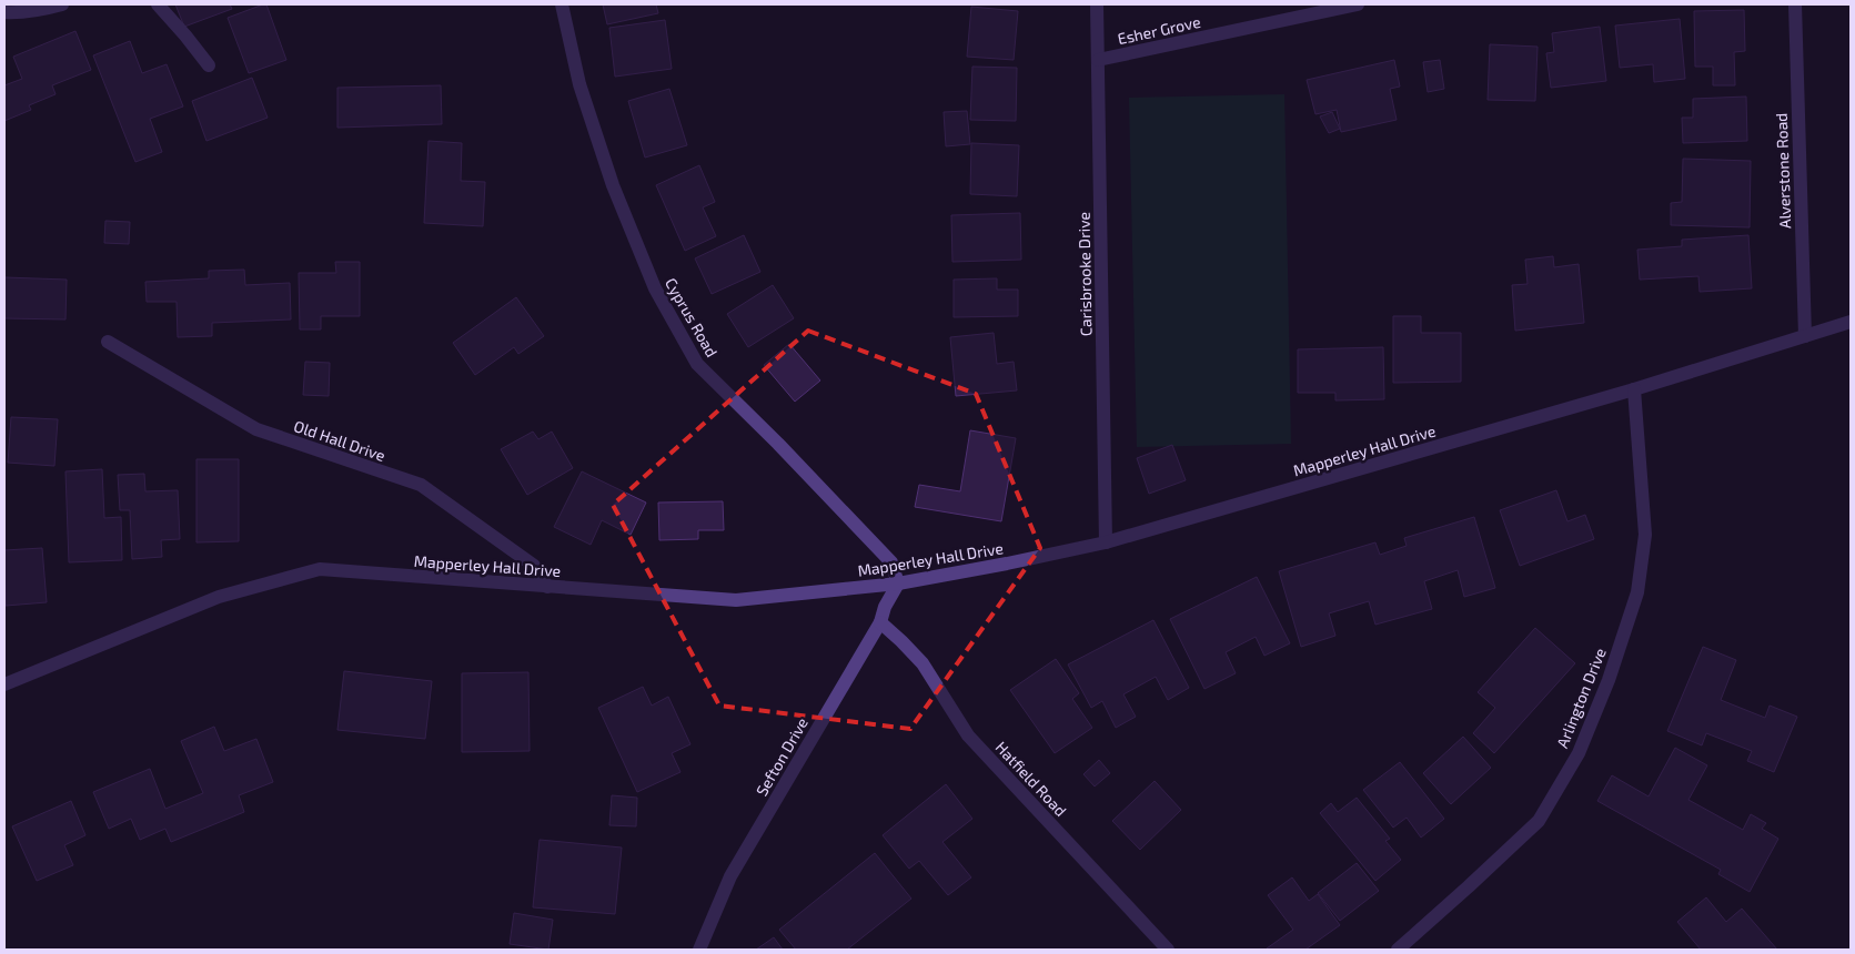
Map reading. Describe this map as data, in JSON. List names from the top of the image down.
{
  "streets": {
    "street": [
      "Esher Grove",
      "Alverstone Road",
      "Carisbrooke Drive",
      "Cyprus Road",
      "Old Hall Drive",
      "Mapperley Hall Drive",
      "Arlington Drive",
      "Sefton Drive",
      "Hatfield Road"
    ]
  },
  "crossings": [
    ["Esher Grove", "Carisbrooke Drive"],
    ["Alverstone Road", "Mapperley Hall Drive"],
    ["Carisbrooke Drive", "Mapperley Hall Drive"],
    ["Cyprus Road", "Mapperley Hall Drive"],
    ["Cyprus Road", "Sefton Drive"],
    ["Old Hall Drive", "Mapperley Hall Drive"],
    ["Mapperley Hall Drive", "Arlington Drive"],
    ["Mapperley Hall Drive", "Sefton Drive"],
    ["Sefton Drive", "Hatfield Road"]
  ]
}
